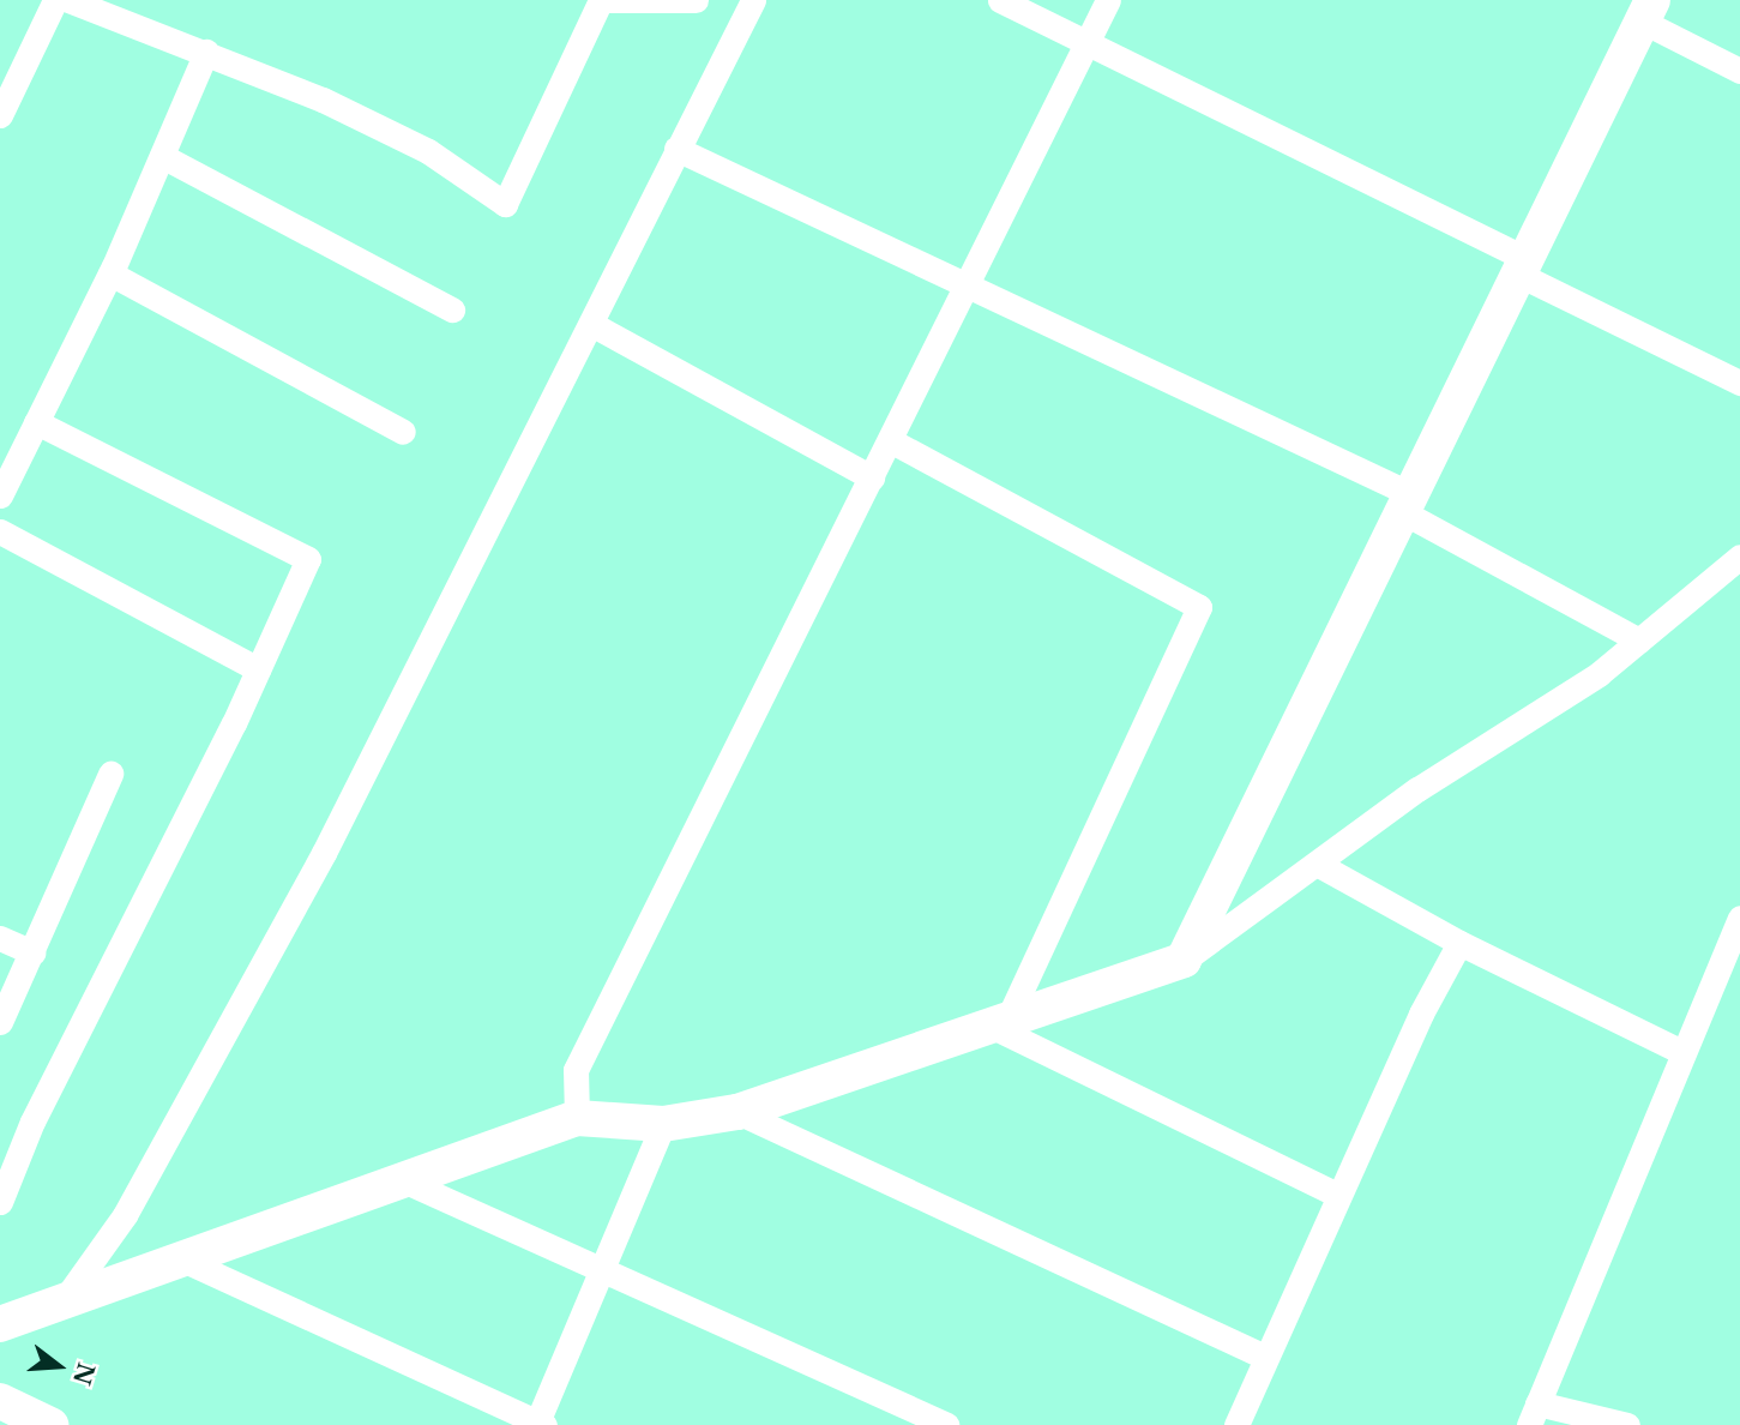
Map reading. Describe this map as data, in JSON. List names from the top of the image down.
{
  "north": "right"
}
